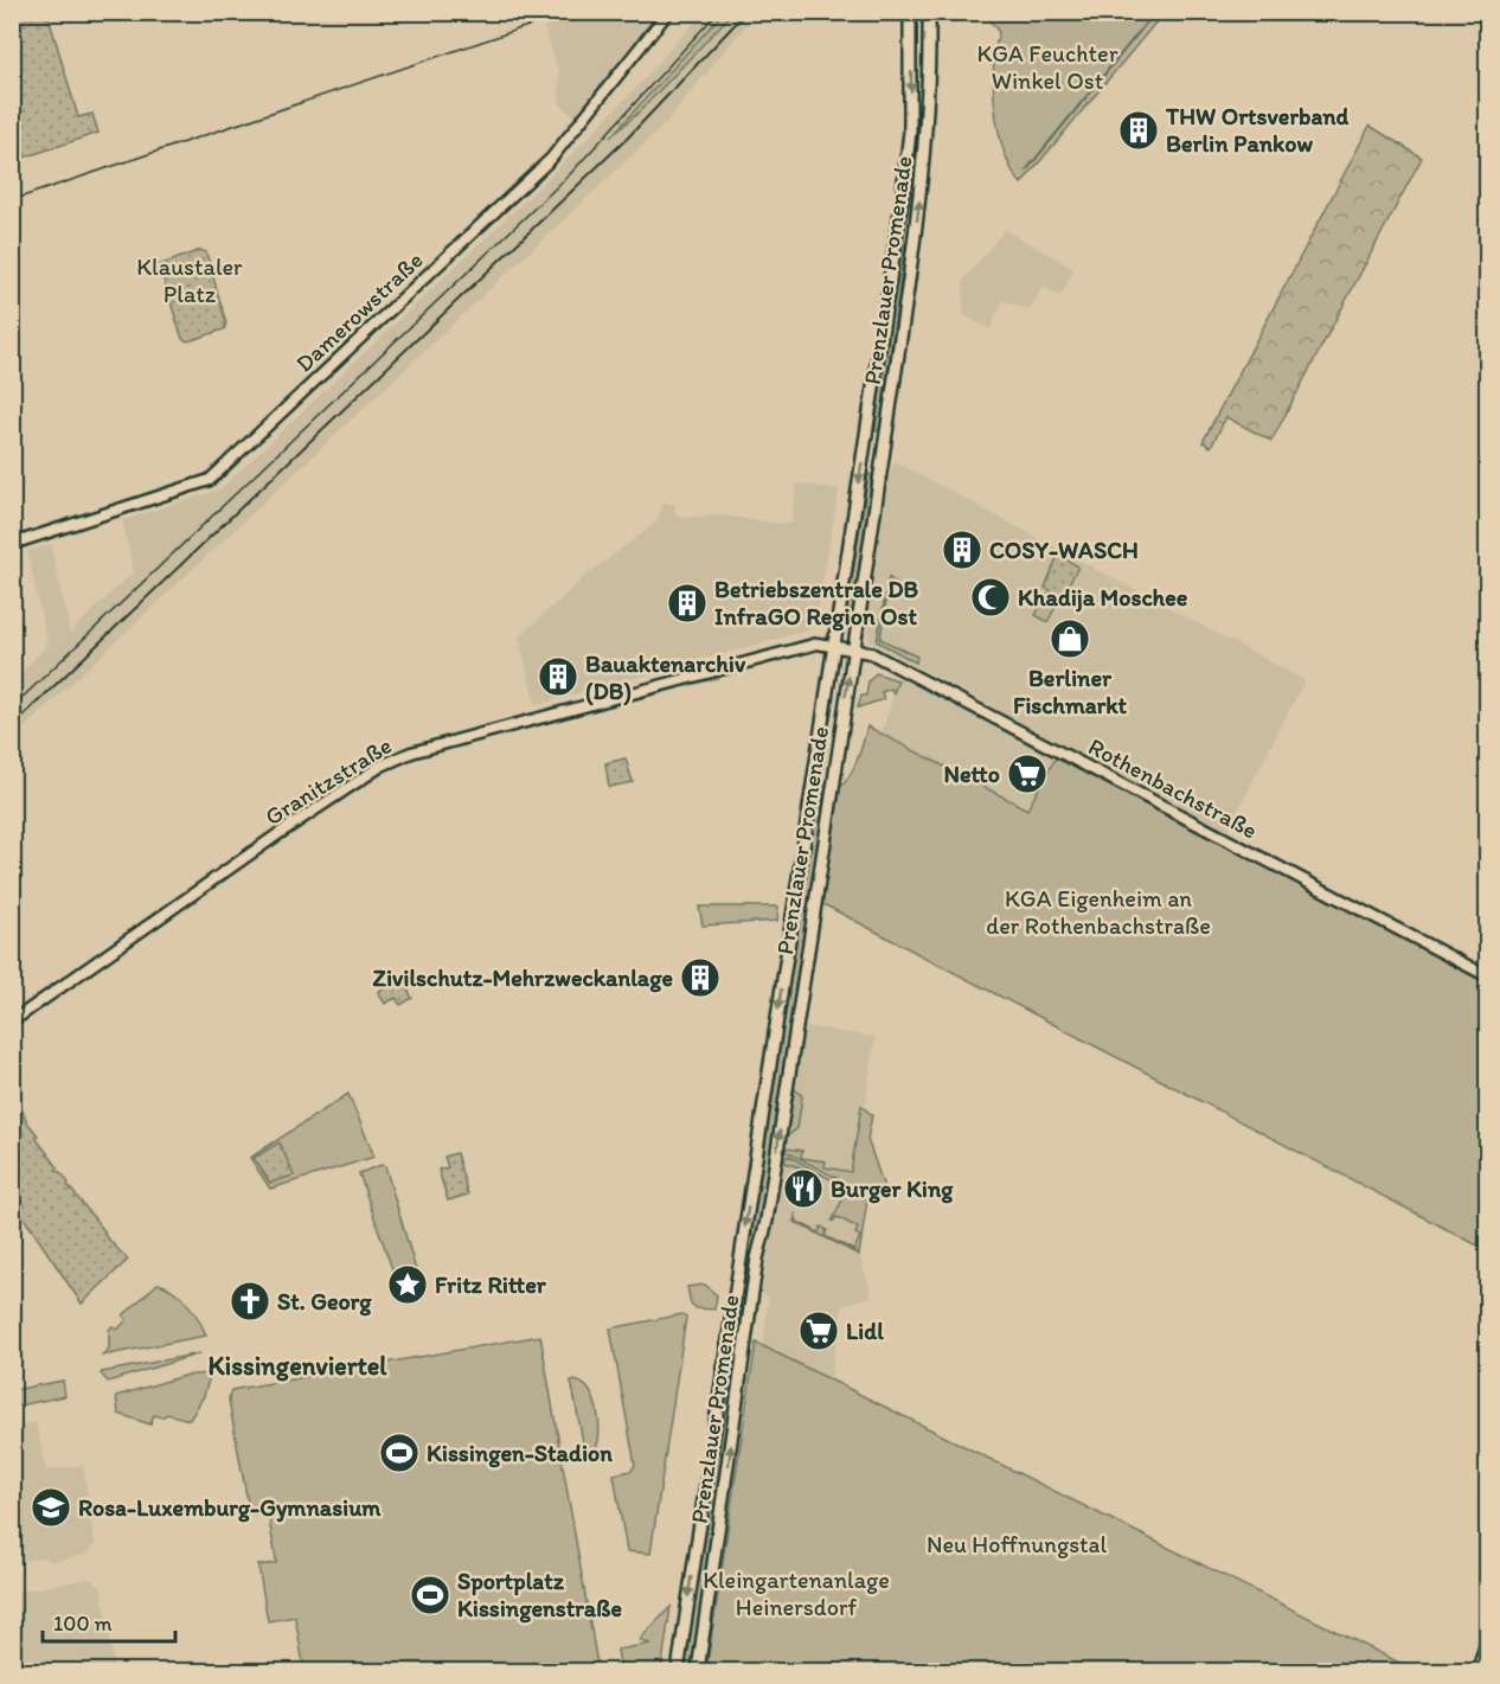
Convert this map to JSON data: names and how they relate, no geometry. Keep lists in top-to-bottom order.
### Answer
{
  "streets": {
    "main road": [
      "Prenzlauer Promenade",
      "Damerowstraße",
      "Granitzstraße",
      "Rothenbachstraße"
    ]
  },
  "crossings": [
    ["Prenzlauer Promenade", "Granitzstraße"],
    ["Prenzlauer Promenade", "Rothenbachstraße"],
    ["Granitzstraße", "Rothenbachstraße"]
  ],
  "districts": ["Kissingenviertel"],
  "parks": [
    "KGA Feuchter Winkel Ost",
    "Klaustaler Platz",
    "KGA Eigenheim an der Rothenbachstraße",
    "Neu Hoffnungstal",
    "Kleingartenanlage Heinersdorf"
  ],
  "places": {
    "building": [
      "THW Ortsverband Berlin Pankow",
      "COSY-WASCH",
      "Betriebszentrale DB InfraGO Region Ost",
      "Bauaktenarchiv (DB)",
      "Zivilschutz-Mehrzweckanlage"
    ],
    "mosque": ["Khadija Moschee"],
    "shop": ["Berliner Fischmarkt"],
    "supermarket": ["Netto", "Lidl"],
    "restaurant": ["Burger King"],
    "place": ["Fritz Ritter"],
    "church": ["St. Georg"],
    "sports": ["Kissingen-Stadion", "Sportplatz Kissingenstraße"],
    "school or university": ["Rosa-Luxemburg-Gymnasium"]
  },
  "scale_bar": "100 m"
}
